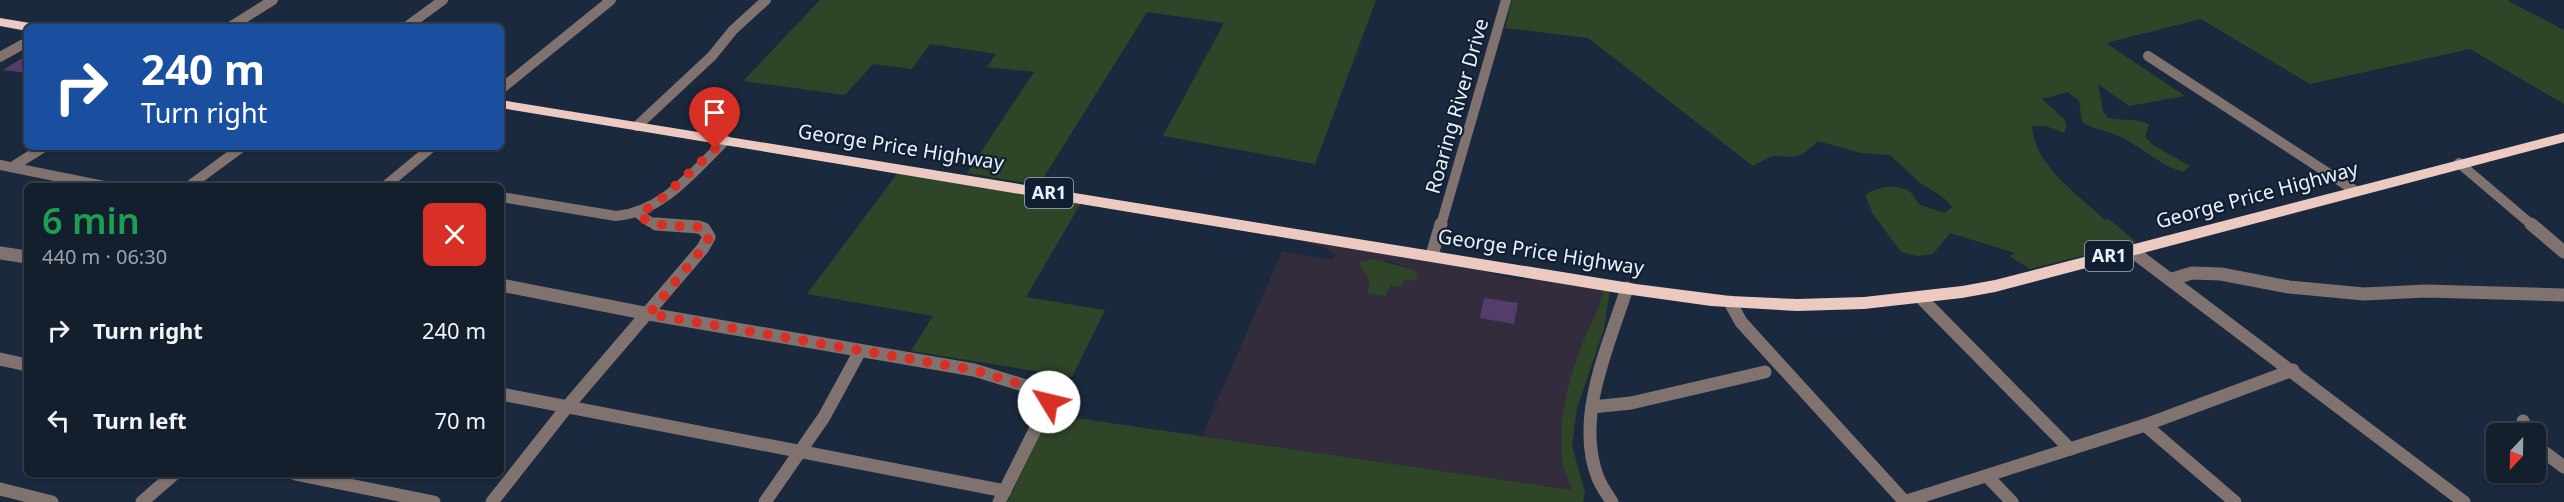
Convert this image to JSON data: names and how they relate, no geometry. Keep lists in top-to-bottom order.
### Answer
{
  "streets": {
    "highway": ["George Price Highway", "AR1"],
    "street": ["Roaring River Drive"]
  },
  "crossings": [
    ["Roaring River Drive", "George Price Highway"]
  ],
  "north": "bottom",
  "page": {
    "turn": ["240 m", "Turn right"],
    "heading": ["6 min", "440 m · 06:30"],
    "list": [
      {
        "name": "Turn right",
        "value": "240 m"
      },
      {
        "name": "Turn left",
        "value": "70 m"
      }
    ]
  }
}
